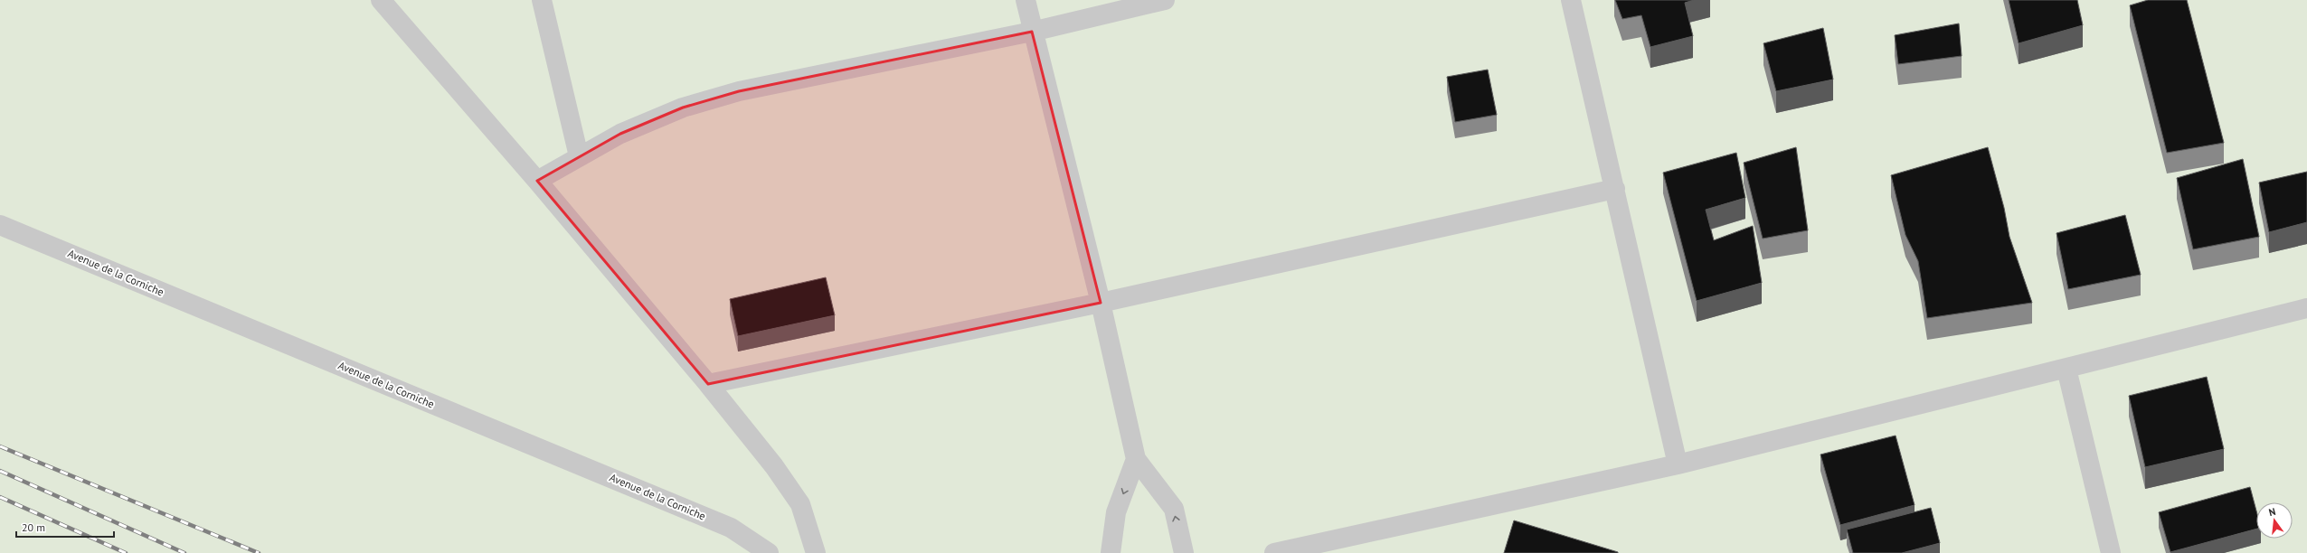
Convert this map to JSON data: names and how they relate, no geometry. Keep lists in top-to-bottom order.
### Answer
{
  "streets": {
    "street": ["Avenue de la Corniche"]
  },
  "scale_bar": "20 m",
  "north": "top"
}
